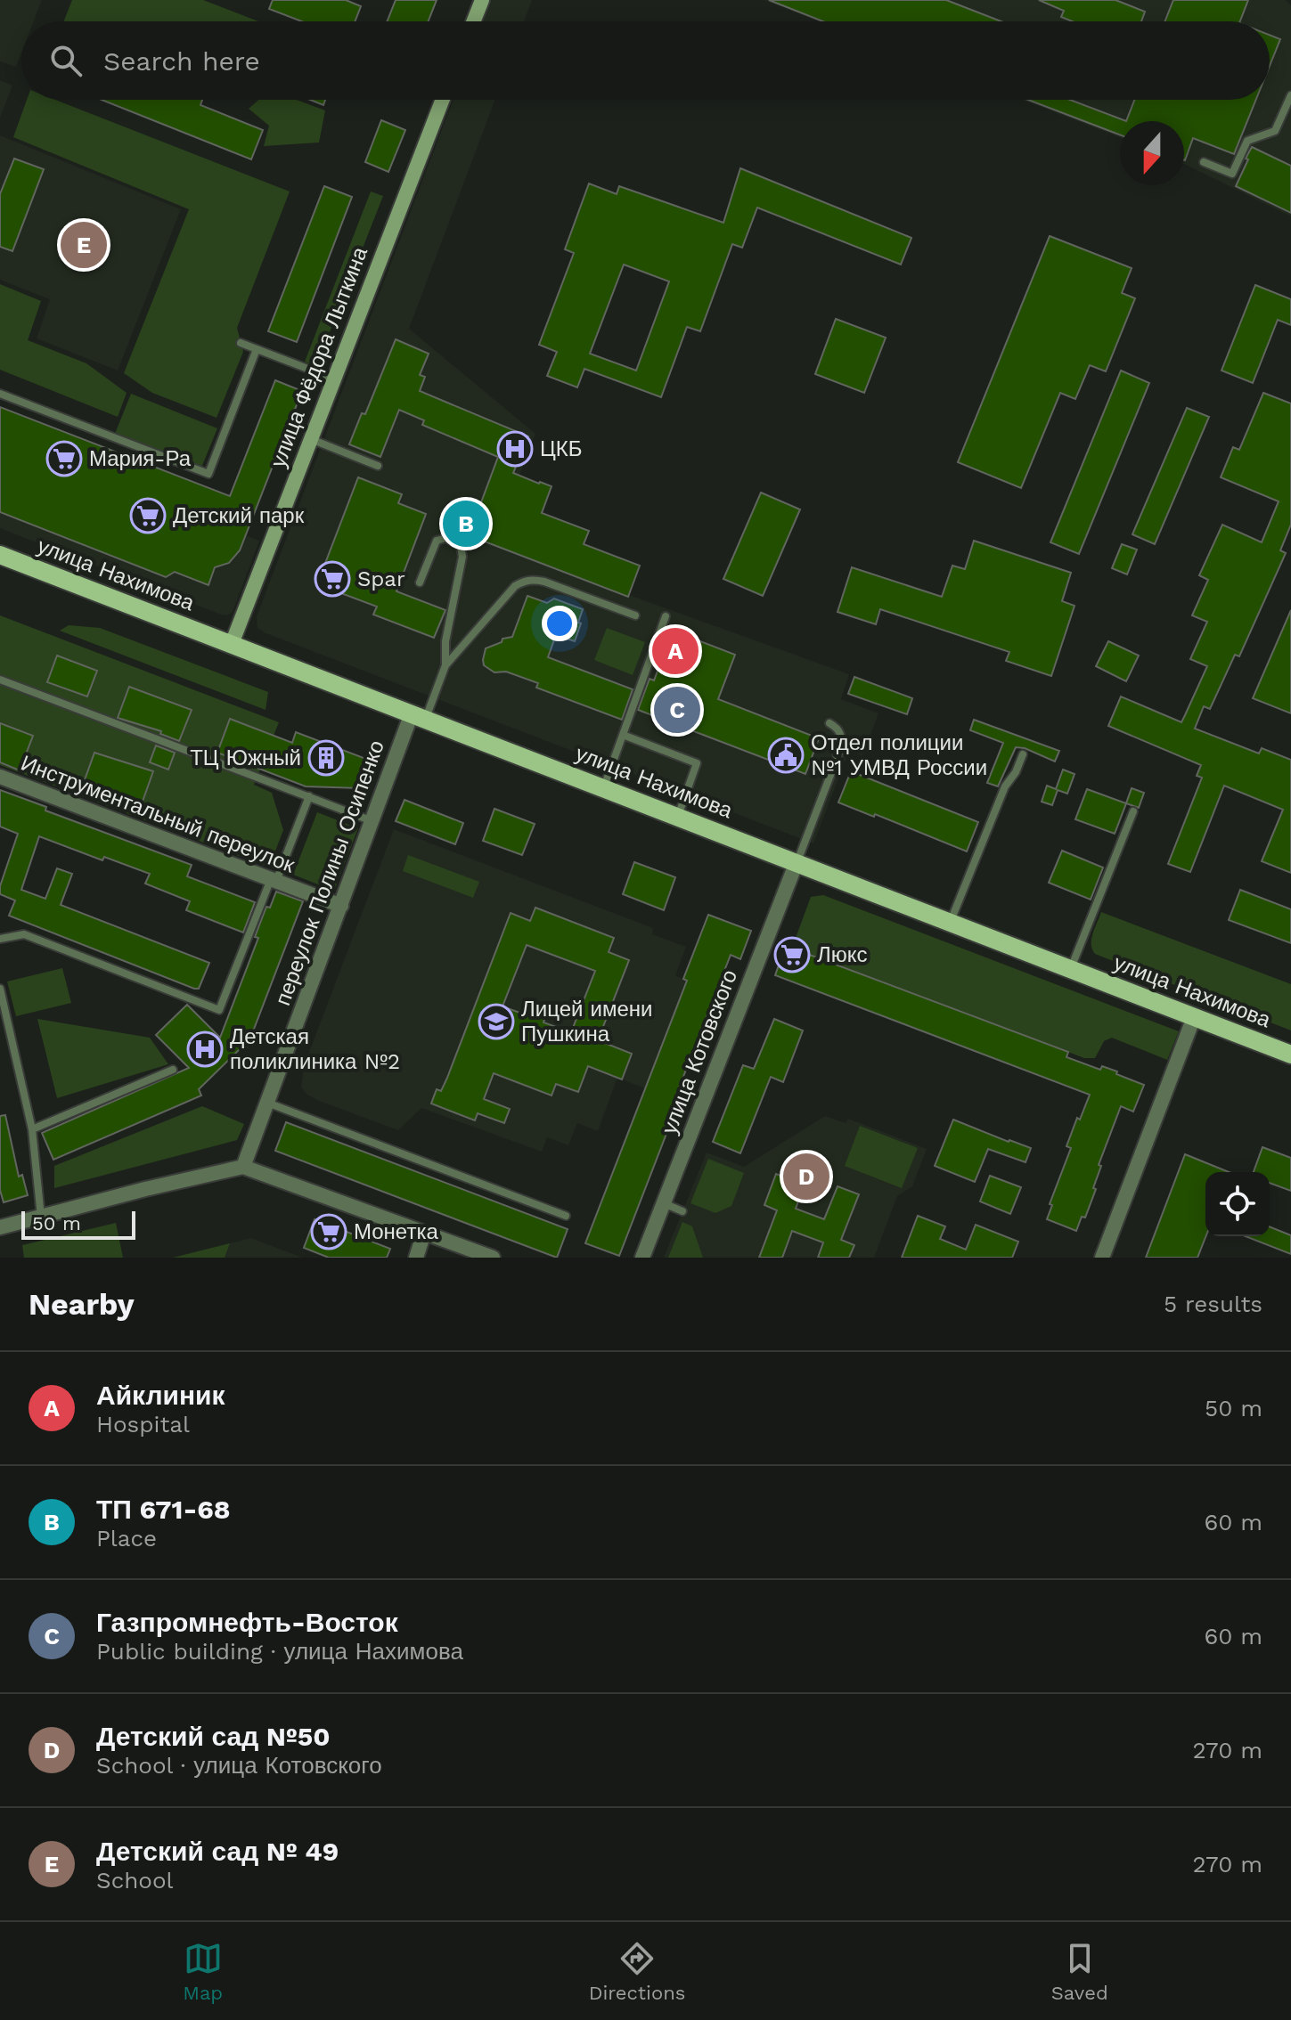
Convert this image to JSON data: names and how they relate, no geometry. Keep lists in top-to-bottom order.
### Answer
{
  "streets": {
    "main road": ["улица Нахимова"],
    "street": [
      "улица Фёдора Лыткина",
      "Инструментальный переулок",
      "переулок Полины Осипенко",
      "улица Котовского"
    ]
  },
  "crossings": [
    ["улица Фёдора Лыткина", "улица Нахимова"],
    ["улица Нахимова", "переулок Полины Осипенко"],
    ["улица Нахимова", "улица Котовского"],
    ["Инструментальный переулок", "переулок Полины Осипенко"]
  ],
  "places": {
    "hospital": ["ЦКБ", "Детская поликлиника №2"],
    "supermarket": [
      "Мария-Ра",
      "Детский парк",
      "Spar",
      "Люкс",
      "Монетка"
    ],
    "public building": ["Отдел полиции №1 УМВД России"],
    "building": ["ТЦ Южный"],
    "school or university": ["Лицей имени Пушкина"]
  },
  "scale_bar": "50 m",
  "north": "bottom",
  "page": {
    "search": "Search here",
    "pins": [
      "E",
      "B",
      "A",
      "C",
      "D"
    ],
    "scale": "50 m",
    "heading": ["Nearby", "5 results"],
    "list": [
      {
        "mark": "A",
        "name": "Айклиник",
        "note": "Hospital",
        "value": "50 m"
      },
      {
        "mark": "B",
        "name": "ТП 671-68",
        "note": "Place",
        "value": "60 m"
      },
      {
        "mark": "C",
        "name": "Газпромнефть-Восток",
        "note": "Public building · улица Нахимова",
        "value": "60 m"
      },
      {
        "mark": "D",
        "name": "Детский сад №50",
        "note": "School · улица Котовского",
        "value": "270 m"
      },
      {
        "mark": "E",
        "name": "Детский сад № 49",
        "note": "School",
        "value": "270 m"
      }
    ],
    "nav": ["Map", "Directions", "Saved"]
  }
}
